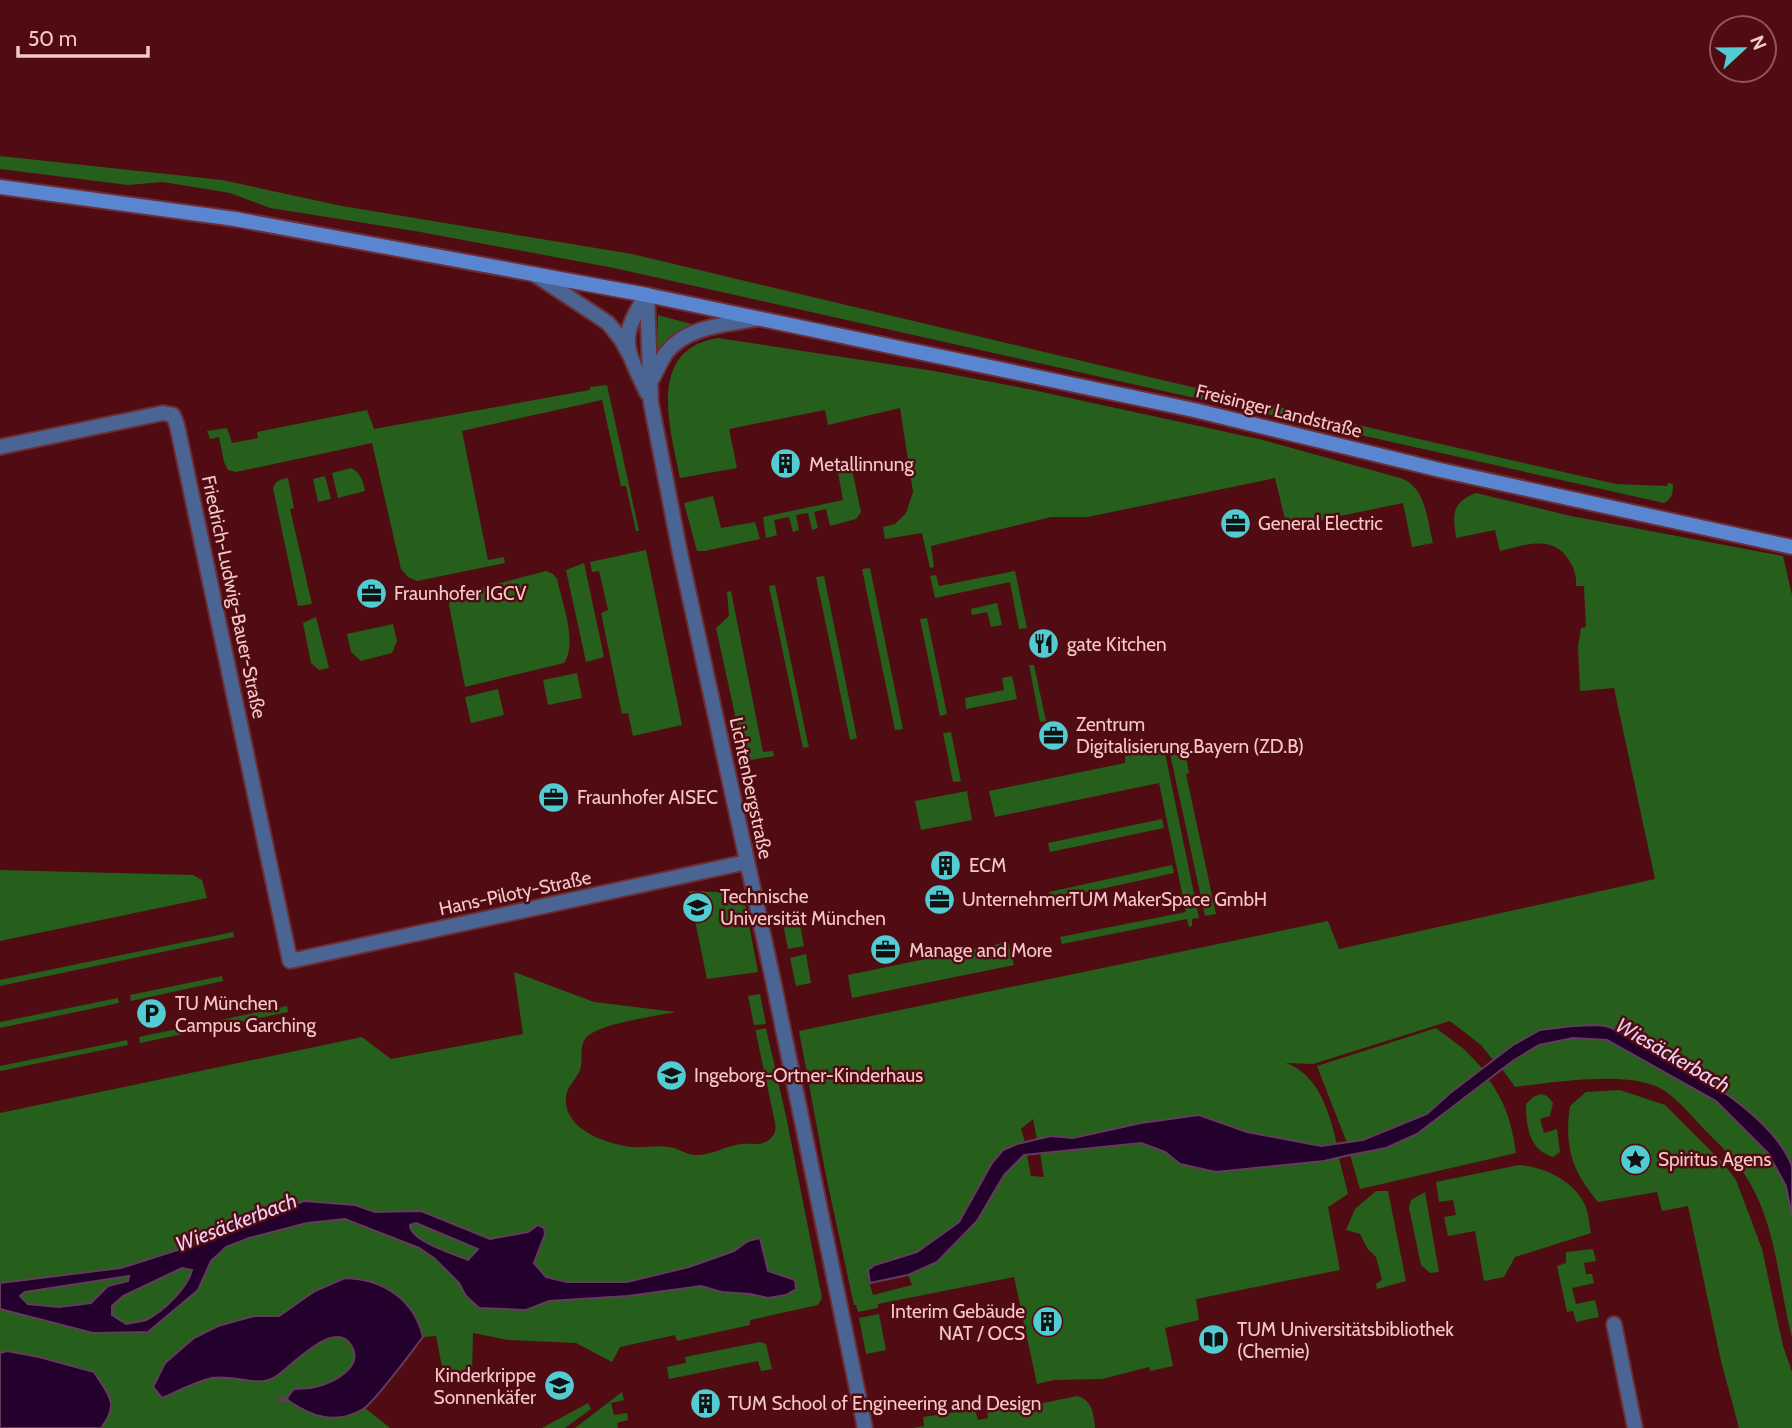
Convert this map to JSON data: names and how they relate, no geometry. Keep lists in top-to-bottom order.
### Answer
{
  "streets": {
    "main road": ["Freisinger Landstraße"],
    "street": ["Friedrich-Ludwig-Bauer-Straße", "Lichtenbergstraße", "Hans-Piloty-Straße"]
  },
  "crossings": [
    ["Freisinger Landstraße", "Lichtenbergstraße"],
    ["Friedrich-Ludwig-Bauer-Straße", "Hans-Piloty-Straße"],
    ["Lichtenbergstraße", "Hans-Piloty-Straße"]
  ],
  "water": ["Wiesäckerbach"],
  "places": {
    "building": [
      "Metallinnung",
      "ECM",
      "Interim Gebäude NAT / OCS",
      "TUM School of Engineering and Design"
    ],
    "office": [
      "General Electric",
      "Fraunhofer IGCV",
      "Zentrum Digitalisierung.Bayern (ZD.B)",
      "Fraunhofer AISEC",
      "UnternehmerTUM MakerSpace GmbH",
      "Manage and More"
    ],
    "restaurant": ["gate Kitchen"],
    "school or university": ["Technische Universität München", "Ingeborg-Ortner-Kinderhaus", "Kinderkrippe Sonnenkäfer"],
    "parking": ["TU München Campus Garching"],
    "place": ["Spiritus Agens"],
    "library": ["TUM Universitätsbibliothek (Chemie)"]
  },
  "scale_bar": "50 m",
  "north": "right"
}
